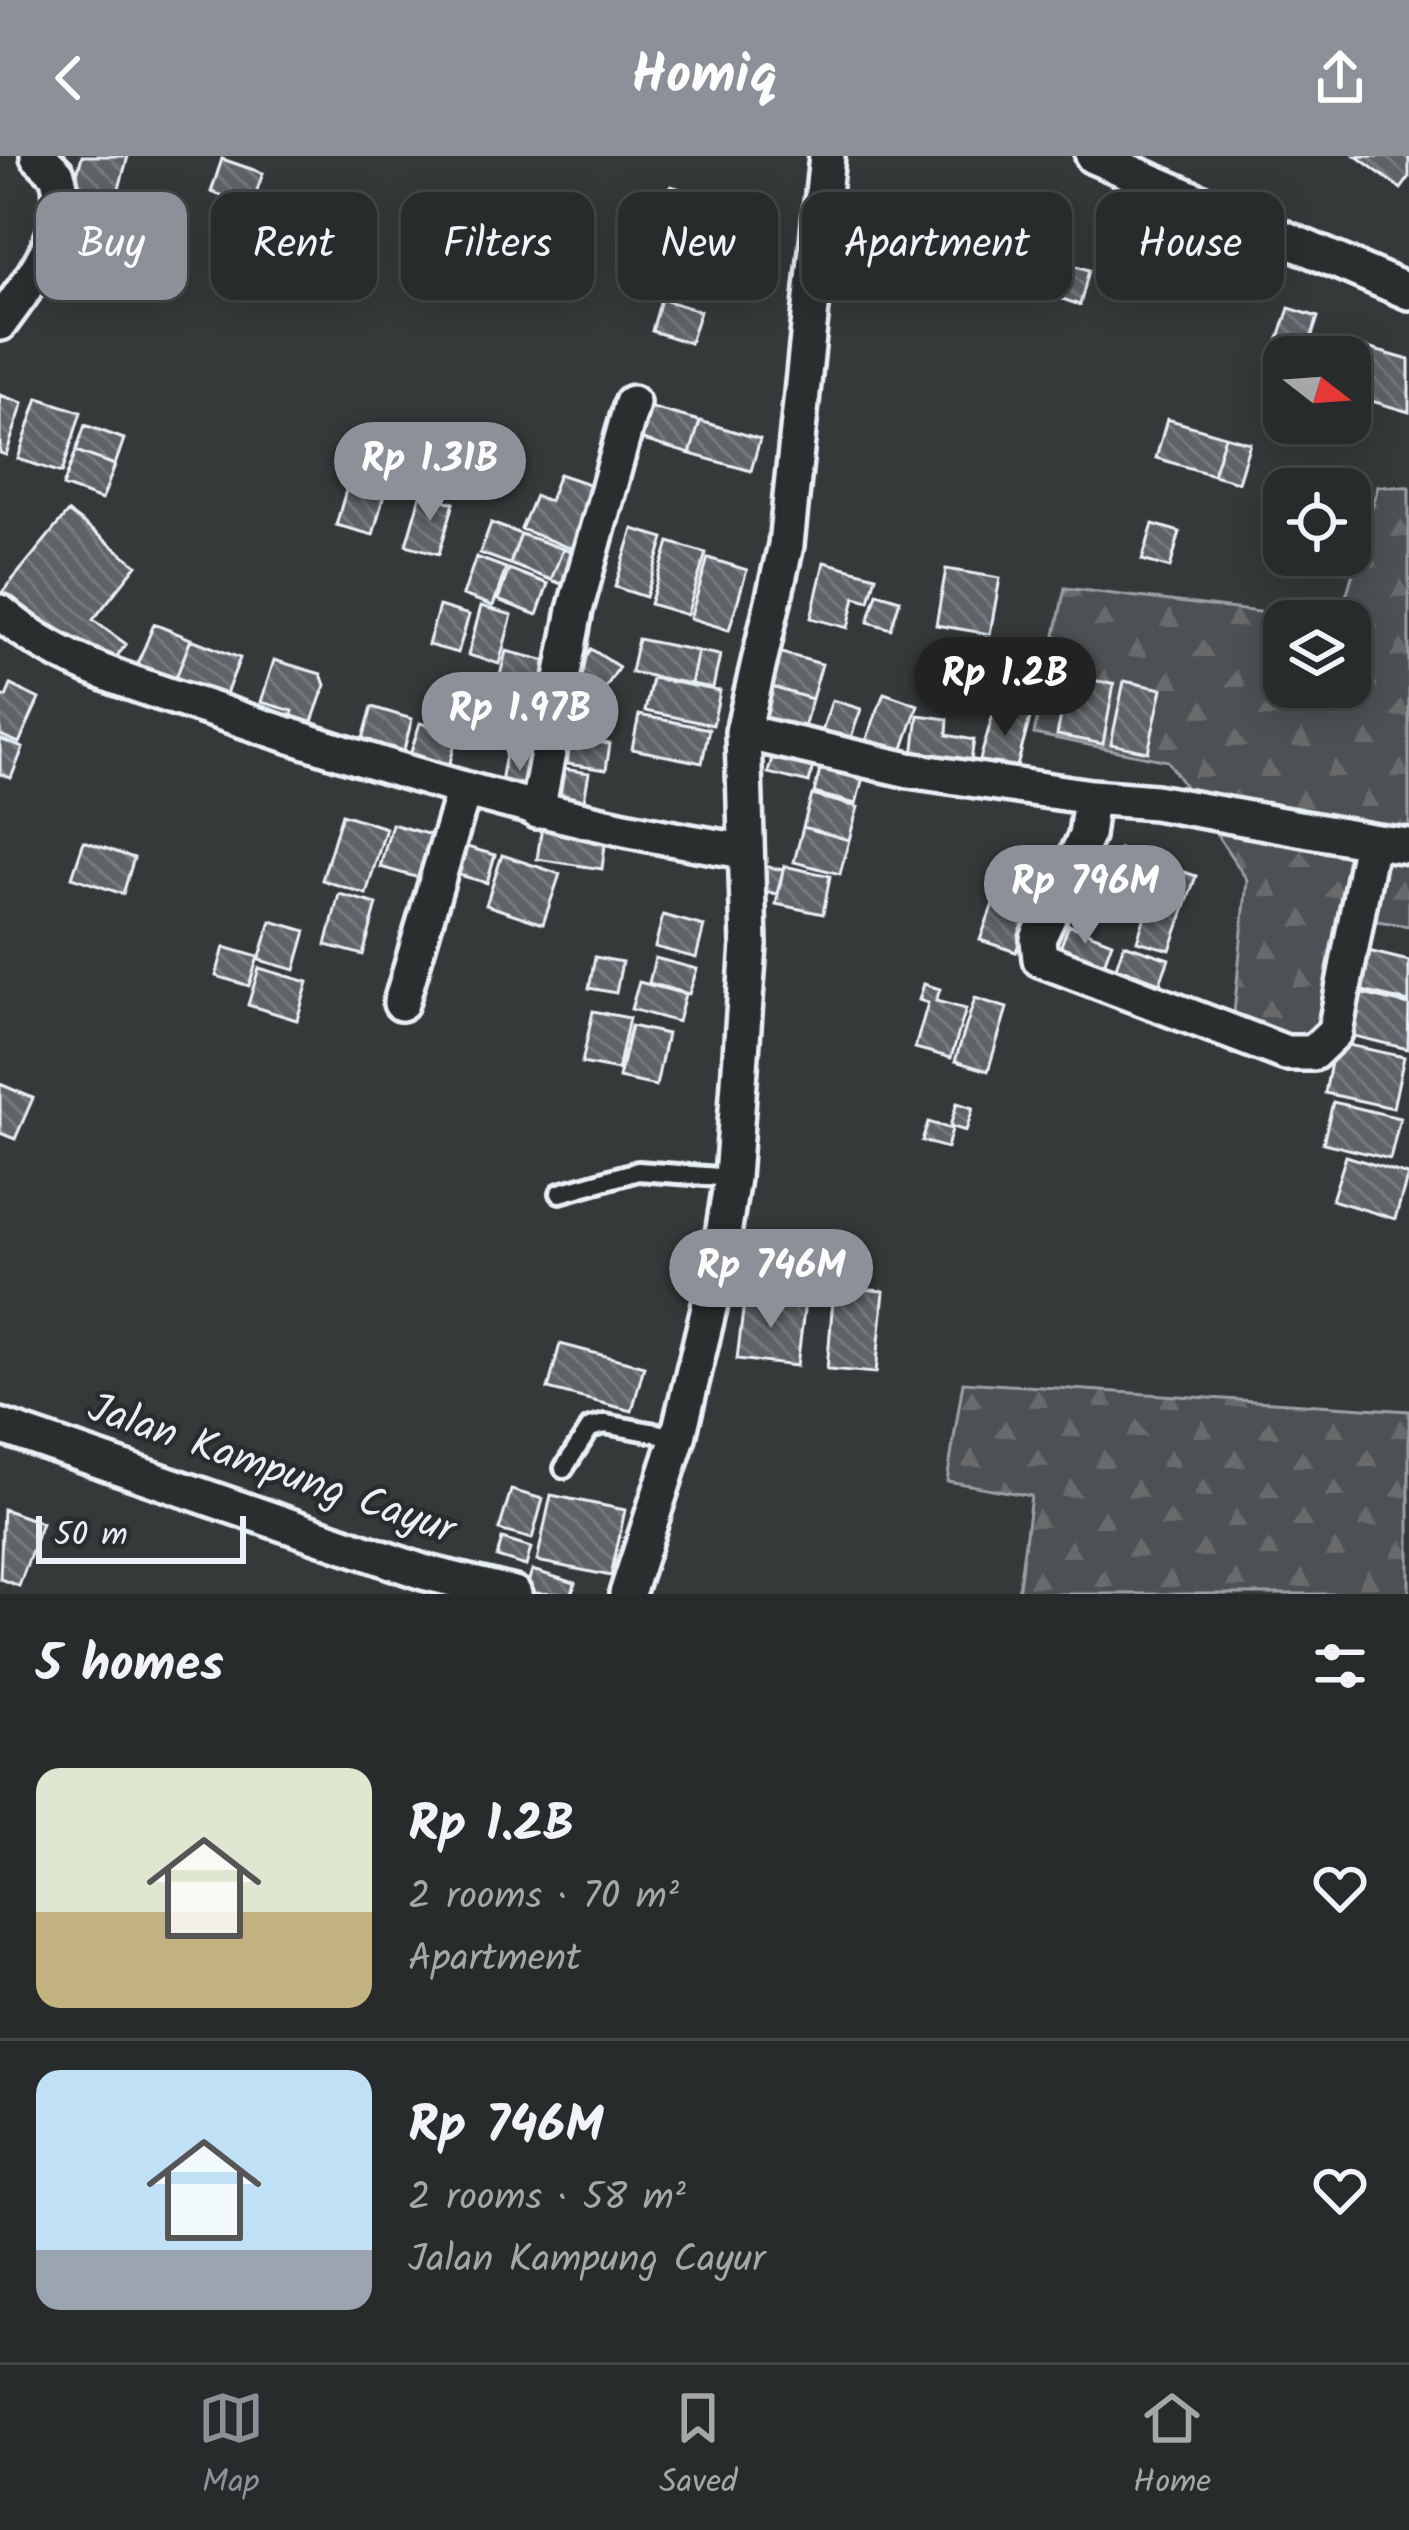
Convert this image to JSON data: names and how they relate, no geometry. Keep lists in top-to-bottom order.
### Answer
{
  "streets": {
    "street": ["Jalan Kampung Cayur"]
  },
  "scale_bar": "50 m",
  "north": "right",
  "page": {
    "header": "Homiq",
    "chip": [
      "Buy",
      "Rent",
      "Filters",
      "New",
      "Apartment",
      "House"
    ],
    "price": [
      "Rp 1.31B",
      "Rp 1.2B",
      "Rp 1.97B",
      "Rp 796M",
      "Rp 746M"
    ],
    "scale": "50 m",
    "heading": "5 homes",
    "list": [
      {
        "name": "Rp 1.2B",
        "note": "2 rooms · 70 m² · Apartment"
      },
      {
        "name": "Rp 746M",
        "note": "2 rooms · 58 m² · Jalan Kampung Cayur"
      }
    ],
    "tabs": ["Map", "Saved", "Home"]
  }
}
